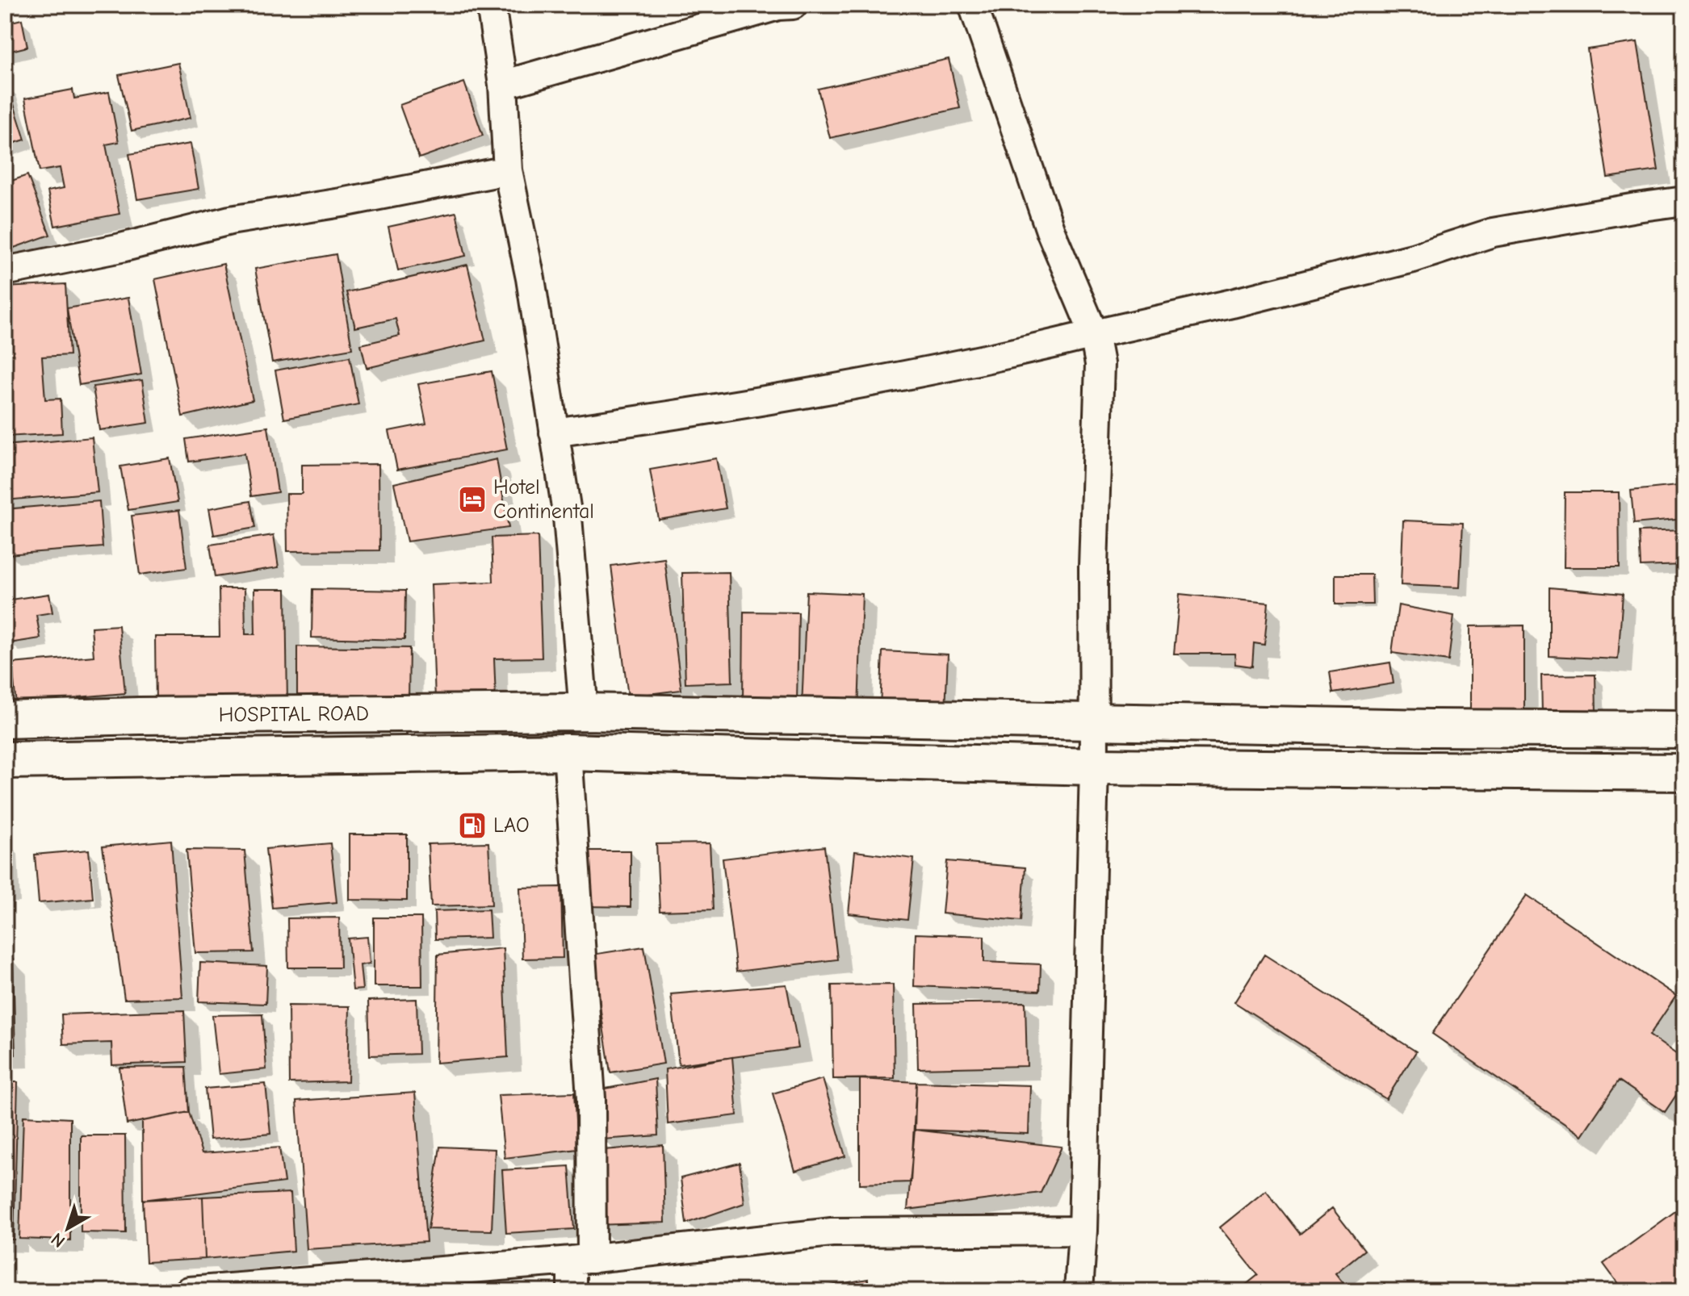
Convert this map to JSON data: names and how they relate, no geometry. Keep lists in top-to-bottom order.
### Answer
{
  "streets": {
    "street": ["HOSPITAL ROAD"]
  },
  "places": {
    "hotel": ["Hotel Continental"],
    "fuel station": ["LAO"]
  },
  "north": "bottom left"
}
